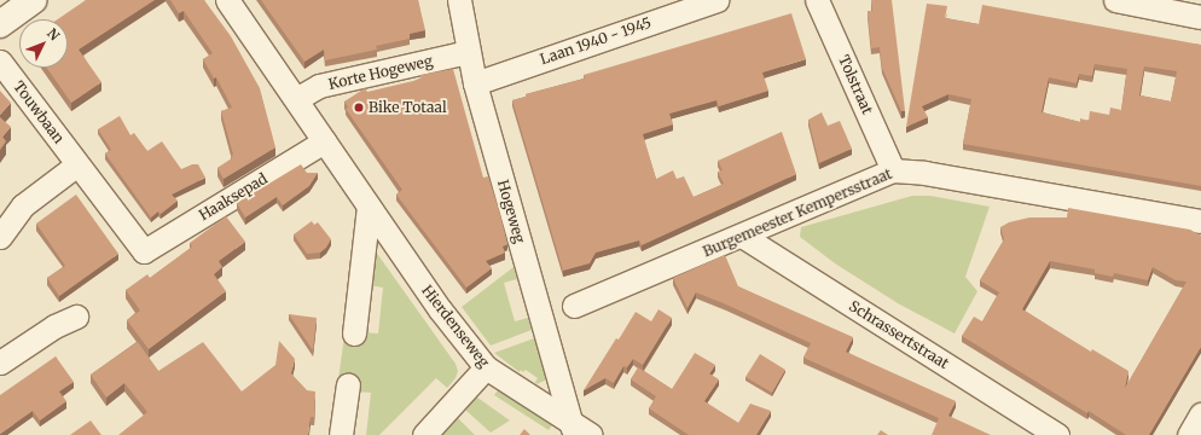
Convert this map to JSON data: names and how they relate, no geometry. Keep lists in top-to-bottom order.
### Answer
{
  "streets": {
    "street": [
      "Laan 1940 - 1945",
      "Korte Hogeweg",
      "Tolstraat",
      "Touwbaan",
      "Haaksepad",
      "Hogeweg",
      "Burgemeester Kempersstraat",
      "Hierdenseweg",
      "Schrassertstraat"
    ]
  },
  "crossings": [
    ["Laan 1940 - 1945", "Hogeweg"],
    ["Korte Hogeweg", "Hogeweg"],
    ["Korte Hogeweg", "Hierdenseweg"],
    ["Tolstraat", "Burgemeester Kempersstraat"],
    ["Touwbaan", "Haaksepad"],
    ["Haaksepad", "Hierdenseweg"],
    ["Hogeweg", "Hierdenseweg"],
    ["Burgemeester Kempersstraat", "Schrassertstraat"]
  ],
  "places": ["Bike Totaal"],
  "north": "top right"
}
